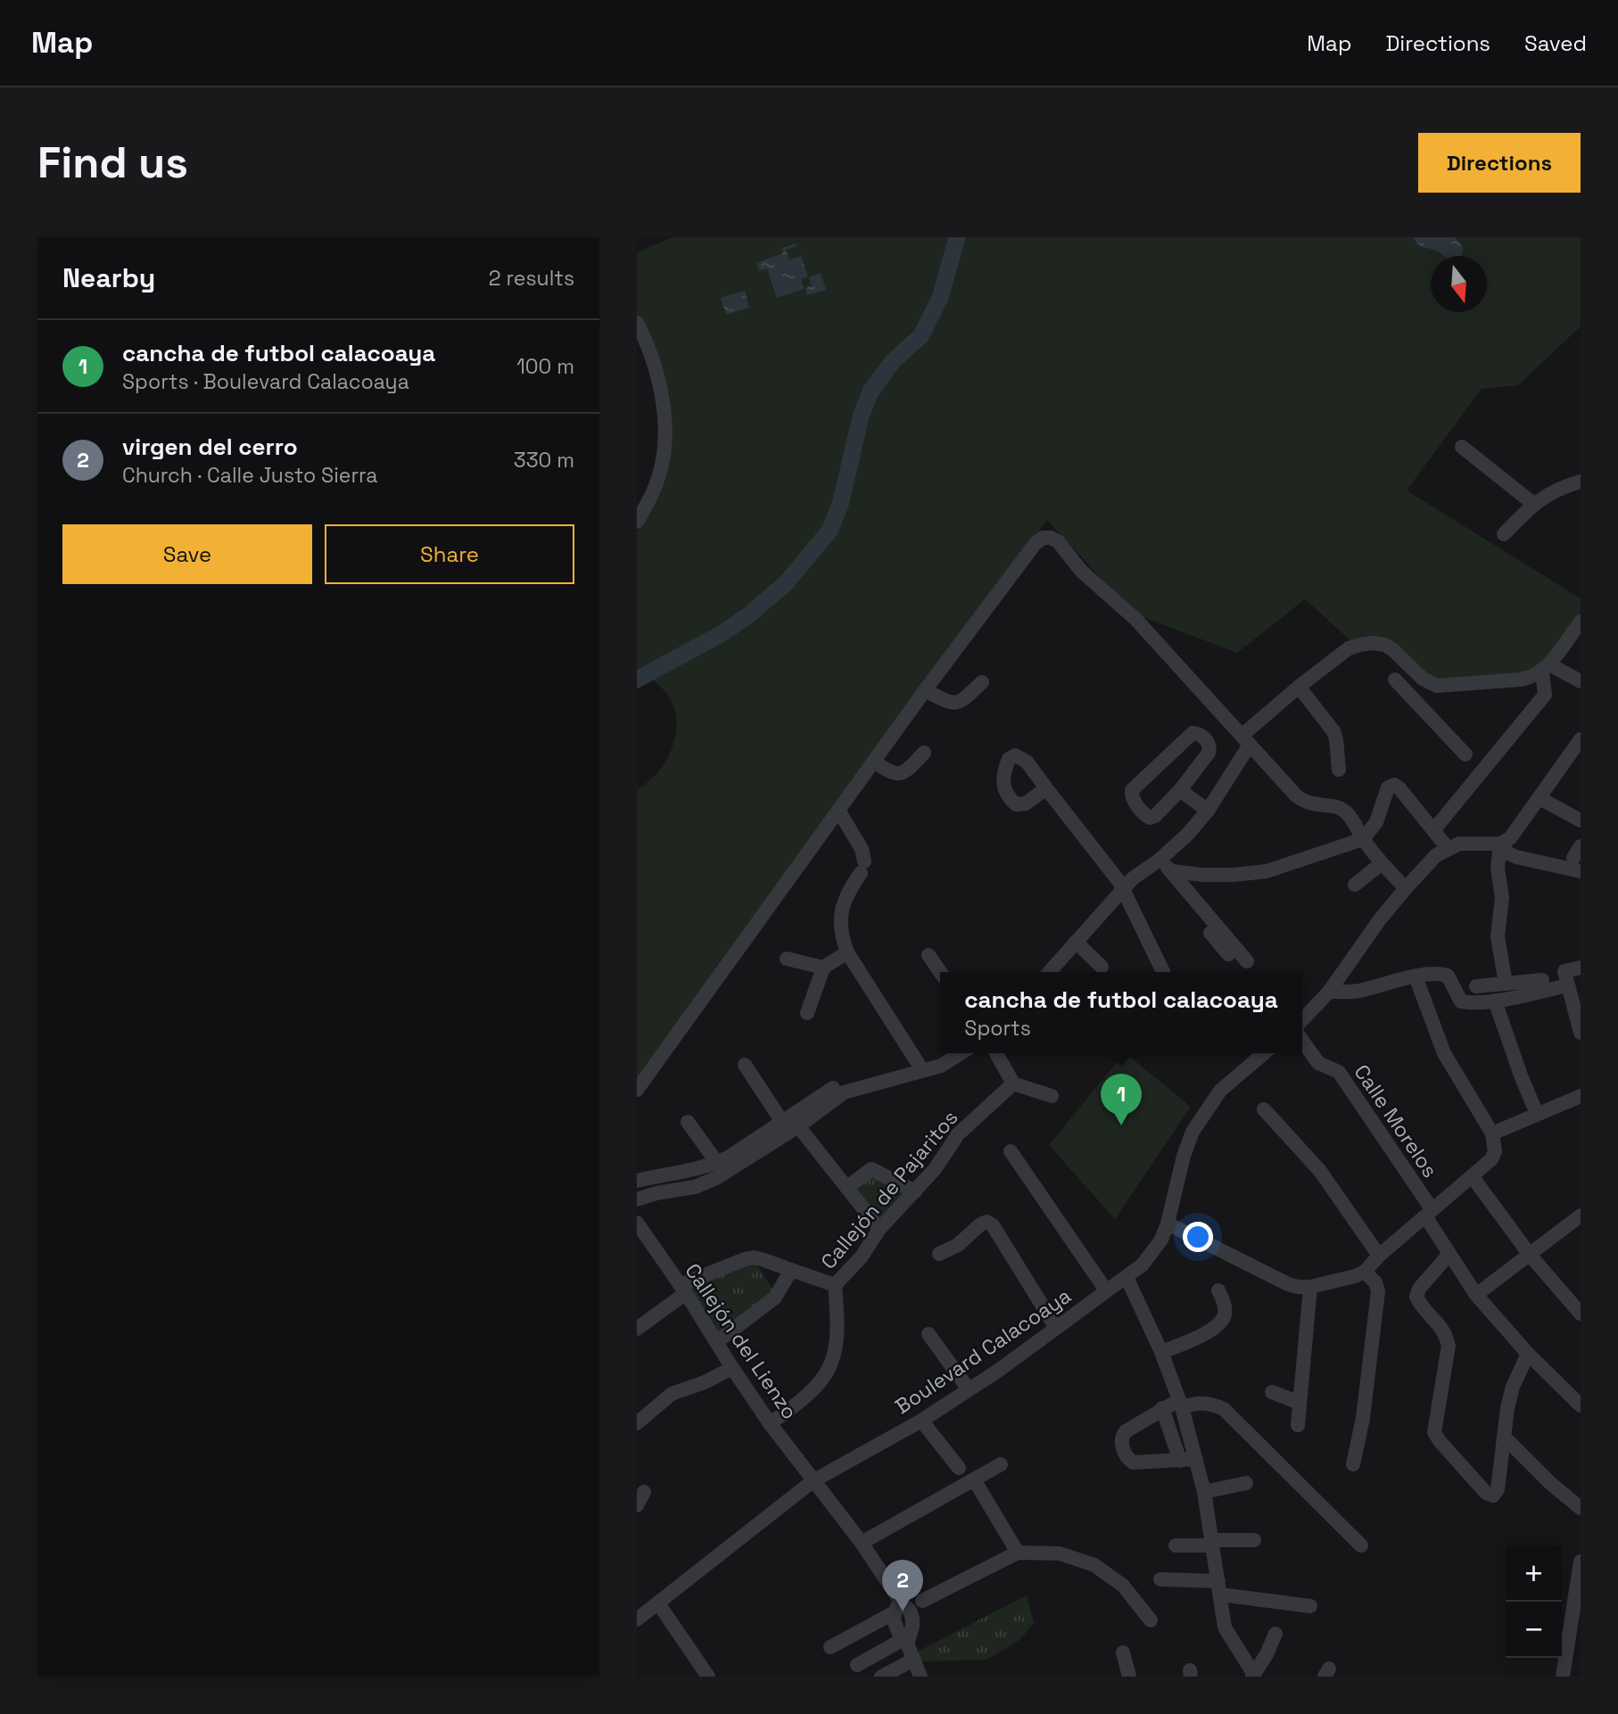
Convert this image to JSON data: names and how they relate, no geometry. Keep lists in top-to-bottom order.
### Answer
{
  "streets": {
    "street": [
      "Calle Morelos",
      "Callejón de Pajaritos",
      "Callejón del Lienzo",
      "Boulevard Calacoaya"
    ]
  },
  "crossings": [
    ["Callejón de Pajaritos", "Callejón del Lienzo"],
    ["Callejón del Lienzo", "Boulevard Calacoaya"]
  ],
  "north": "bottom",
  "page": {
    "header": "Map",
    "nav": ["Map", "Directions", "Saved"],
    "buttons": [
      "Directions",
      ["Save", "Share"]
    ],
    "title": "Find us",
    "heading": ["Nearby", "2 results"],
    "list": [
      {
        "mark": "1",
        "name": "cancha de futbol calacoaya",
        "note": "Sports · Boulevard Calacoaya",
        "value": "100 m"
      },
      {
        "mark": "2",
        "name": "virgen del cerro",
        "note": "Church · Calle Justo Sierra",
        "value": "330 m"
      }
    ],
    "popup": ["cancha de futbol calacoaya", "Sports"],
    "pins": ["1", "2"],
    "map_buttons": ["+", "−"]
  }
}
